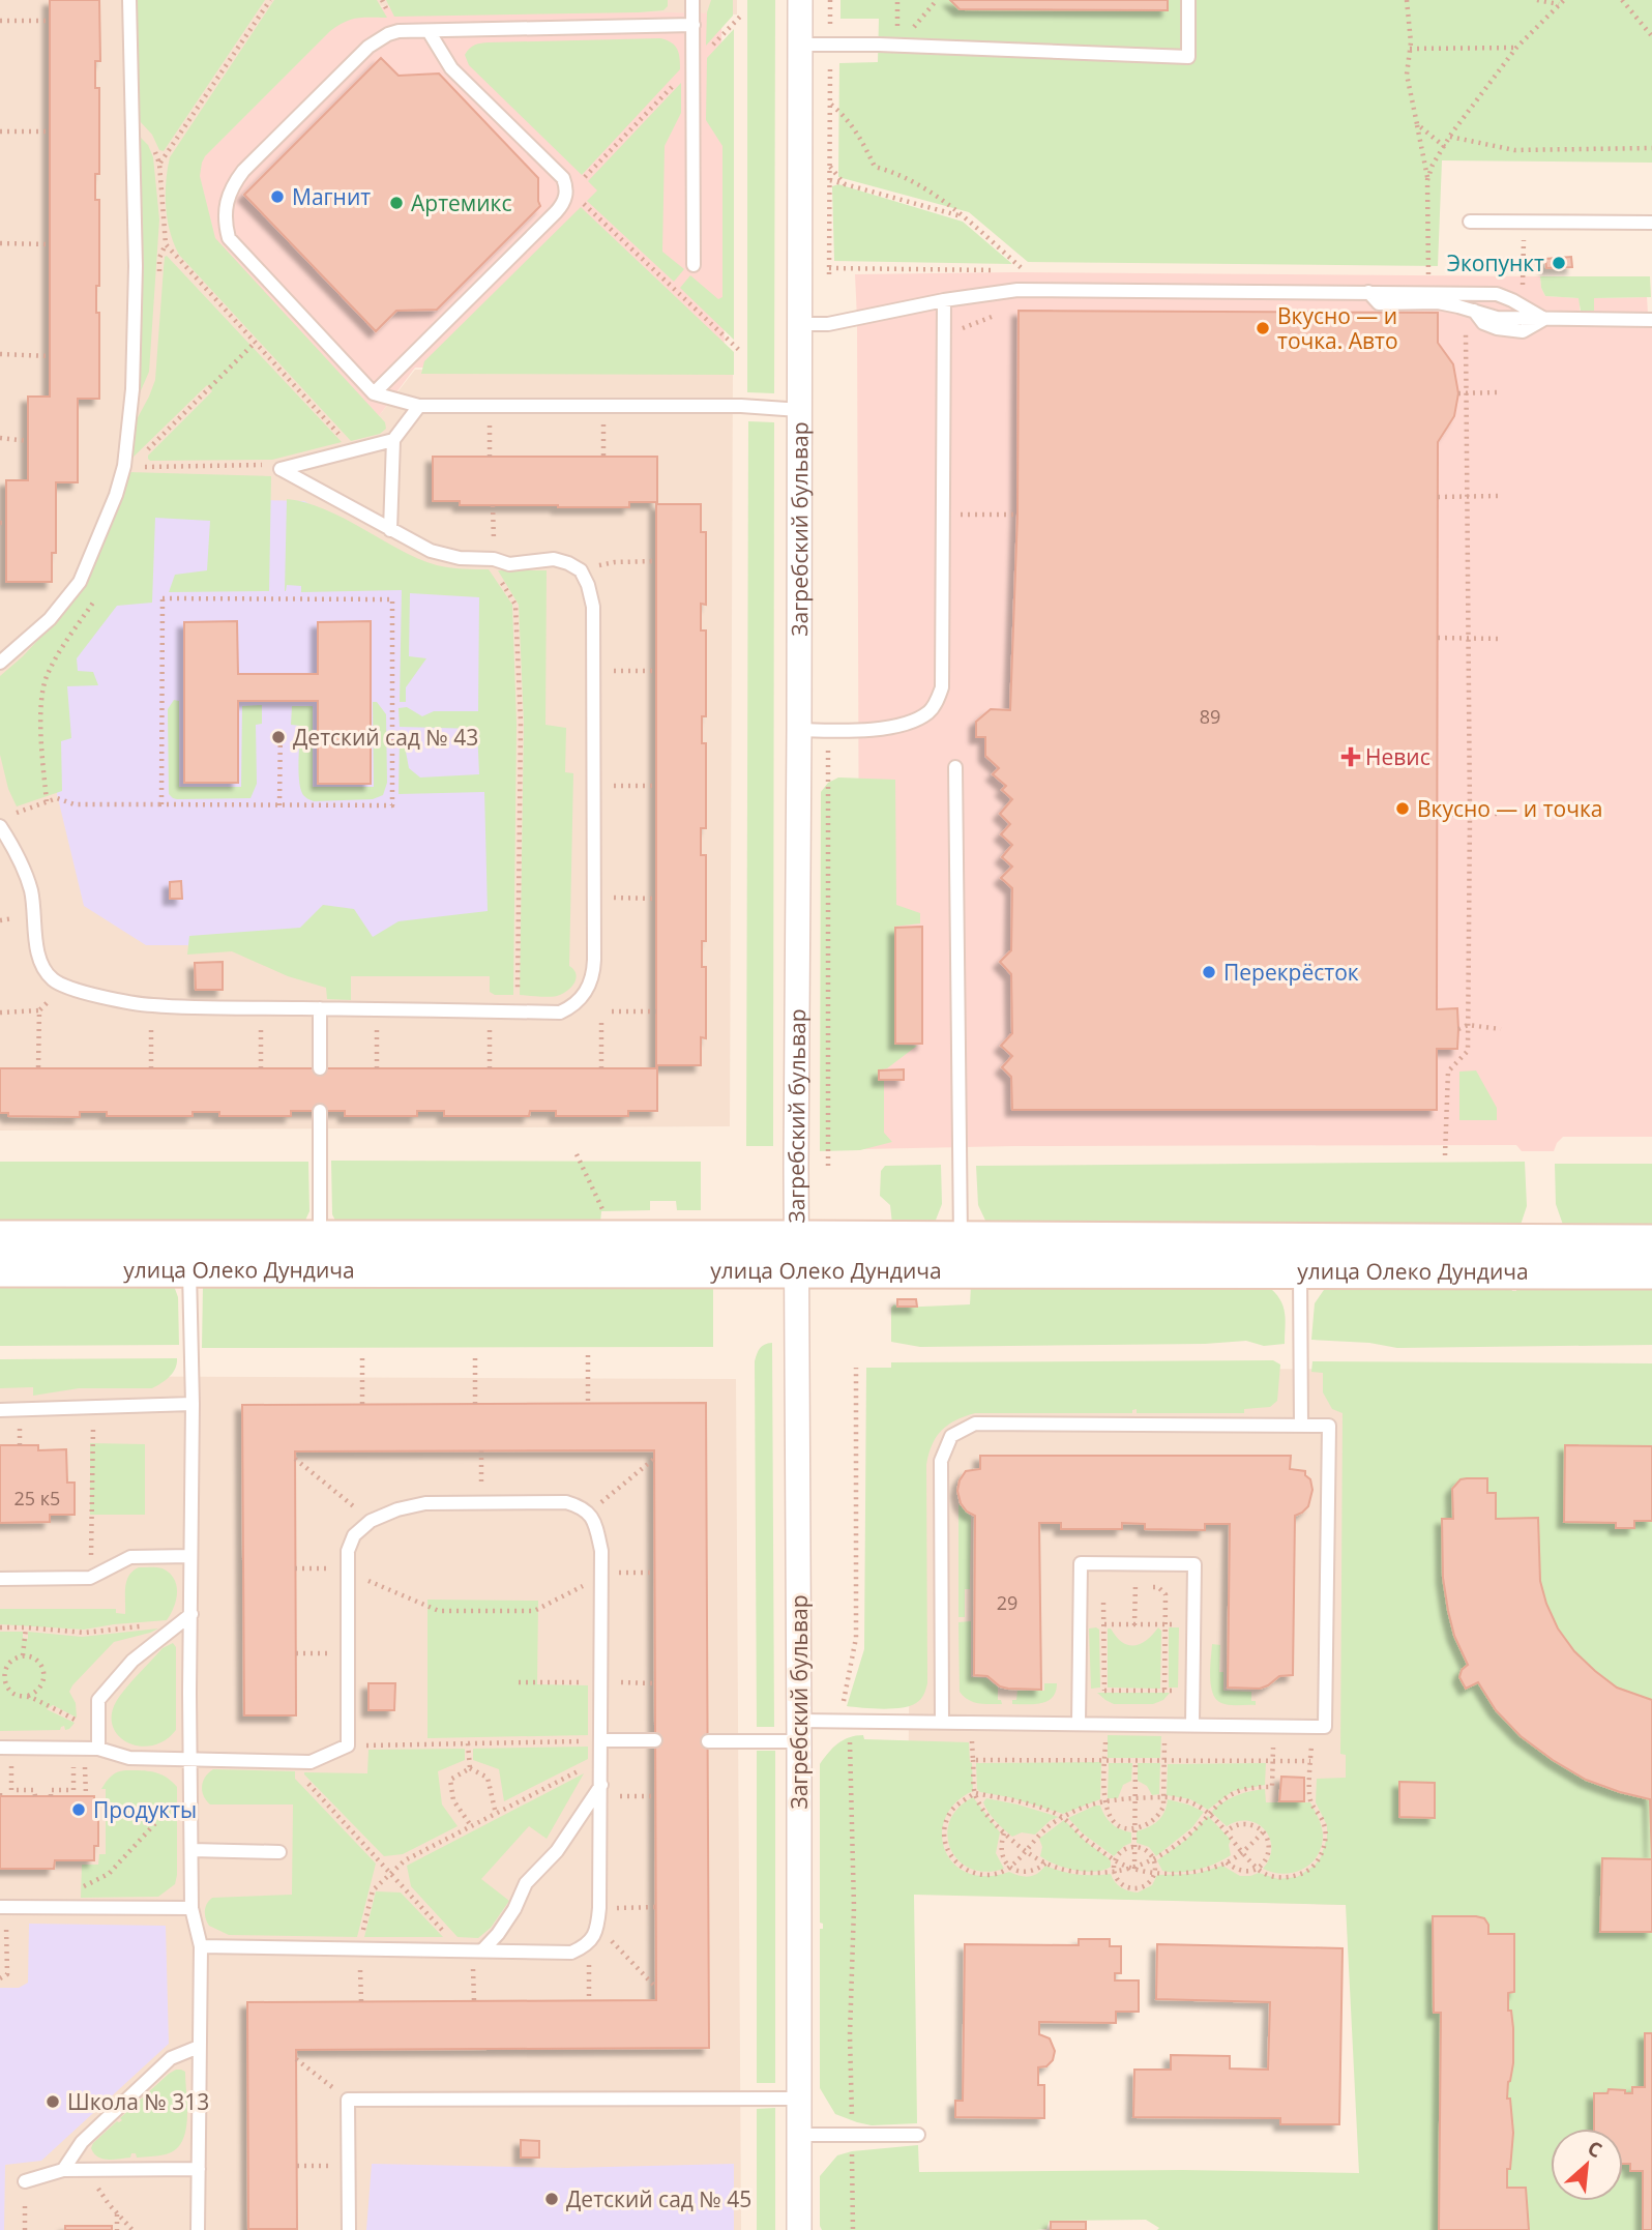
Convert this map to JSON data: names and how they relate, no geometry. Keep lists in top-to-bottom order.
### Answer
{
  "streets": {
    "street": ["Загребский бульвар", "улица Олеко Дундича"]
  },
  "crossings": [
    ["Загребский бульвар", "улица Олеко Дундича"]
  ],
  "places": {
    "other": [
      "Магнит",
      "Артемикс",
      "Экопункт",
      "Вкусно — и точка. Авто",
      "Детский сад № 43",
      "Вкусно — и точка",
      "Перекрёсток",
      "Продукты",
      "Школа № 313",
      "Детский сад № 45"
    ],
    "health": ["Невис"]
  },
  "house_numbers": ["89", "25 к5", "29"],
  "north": "top right"
}
